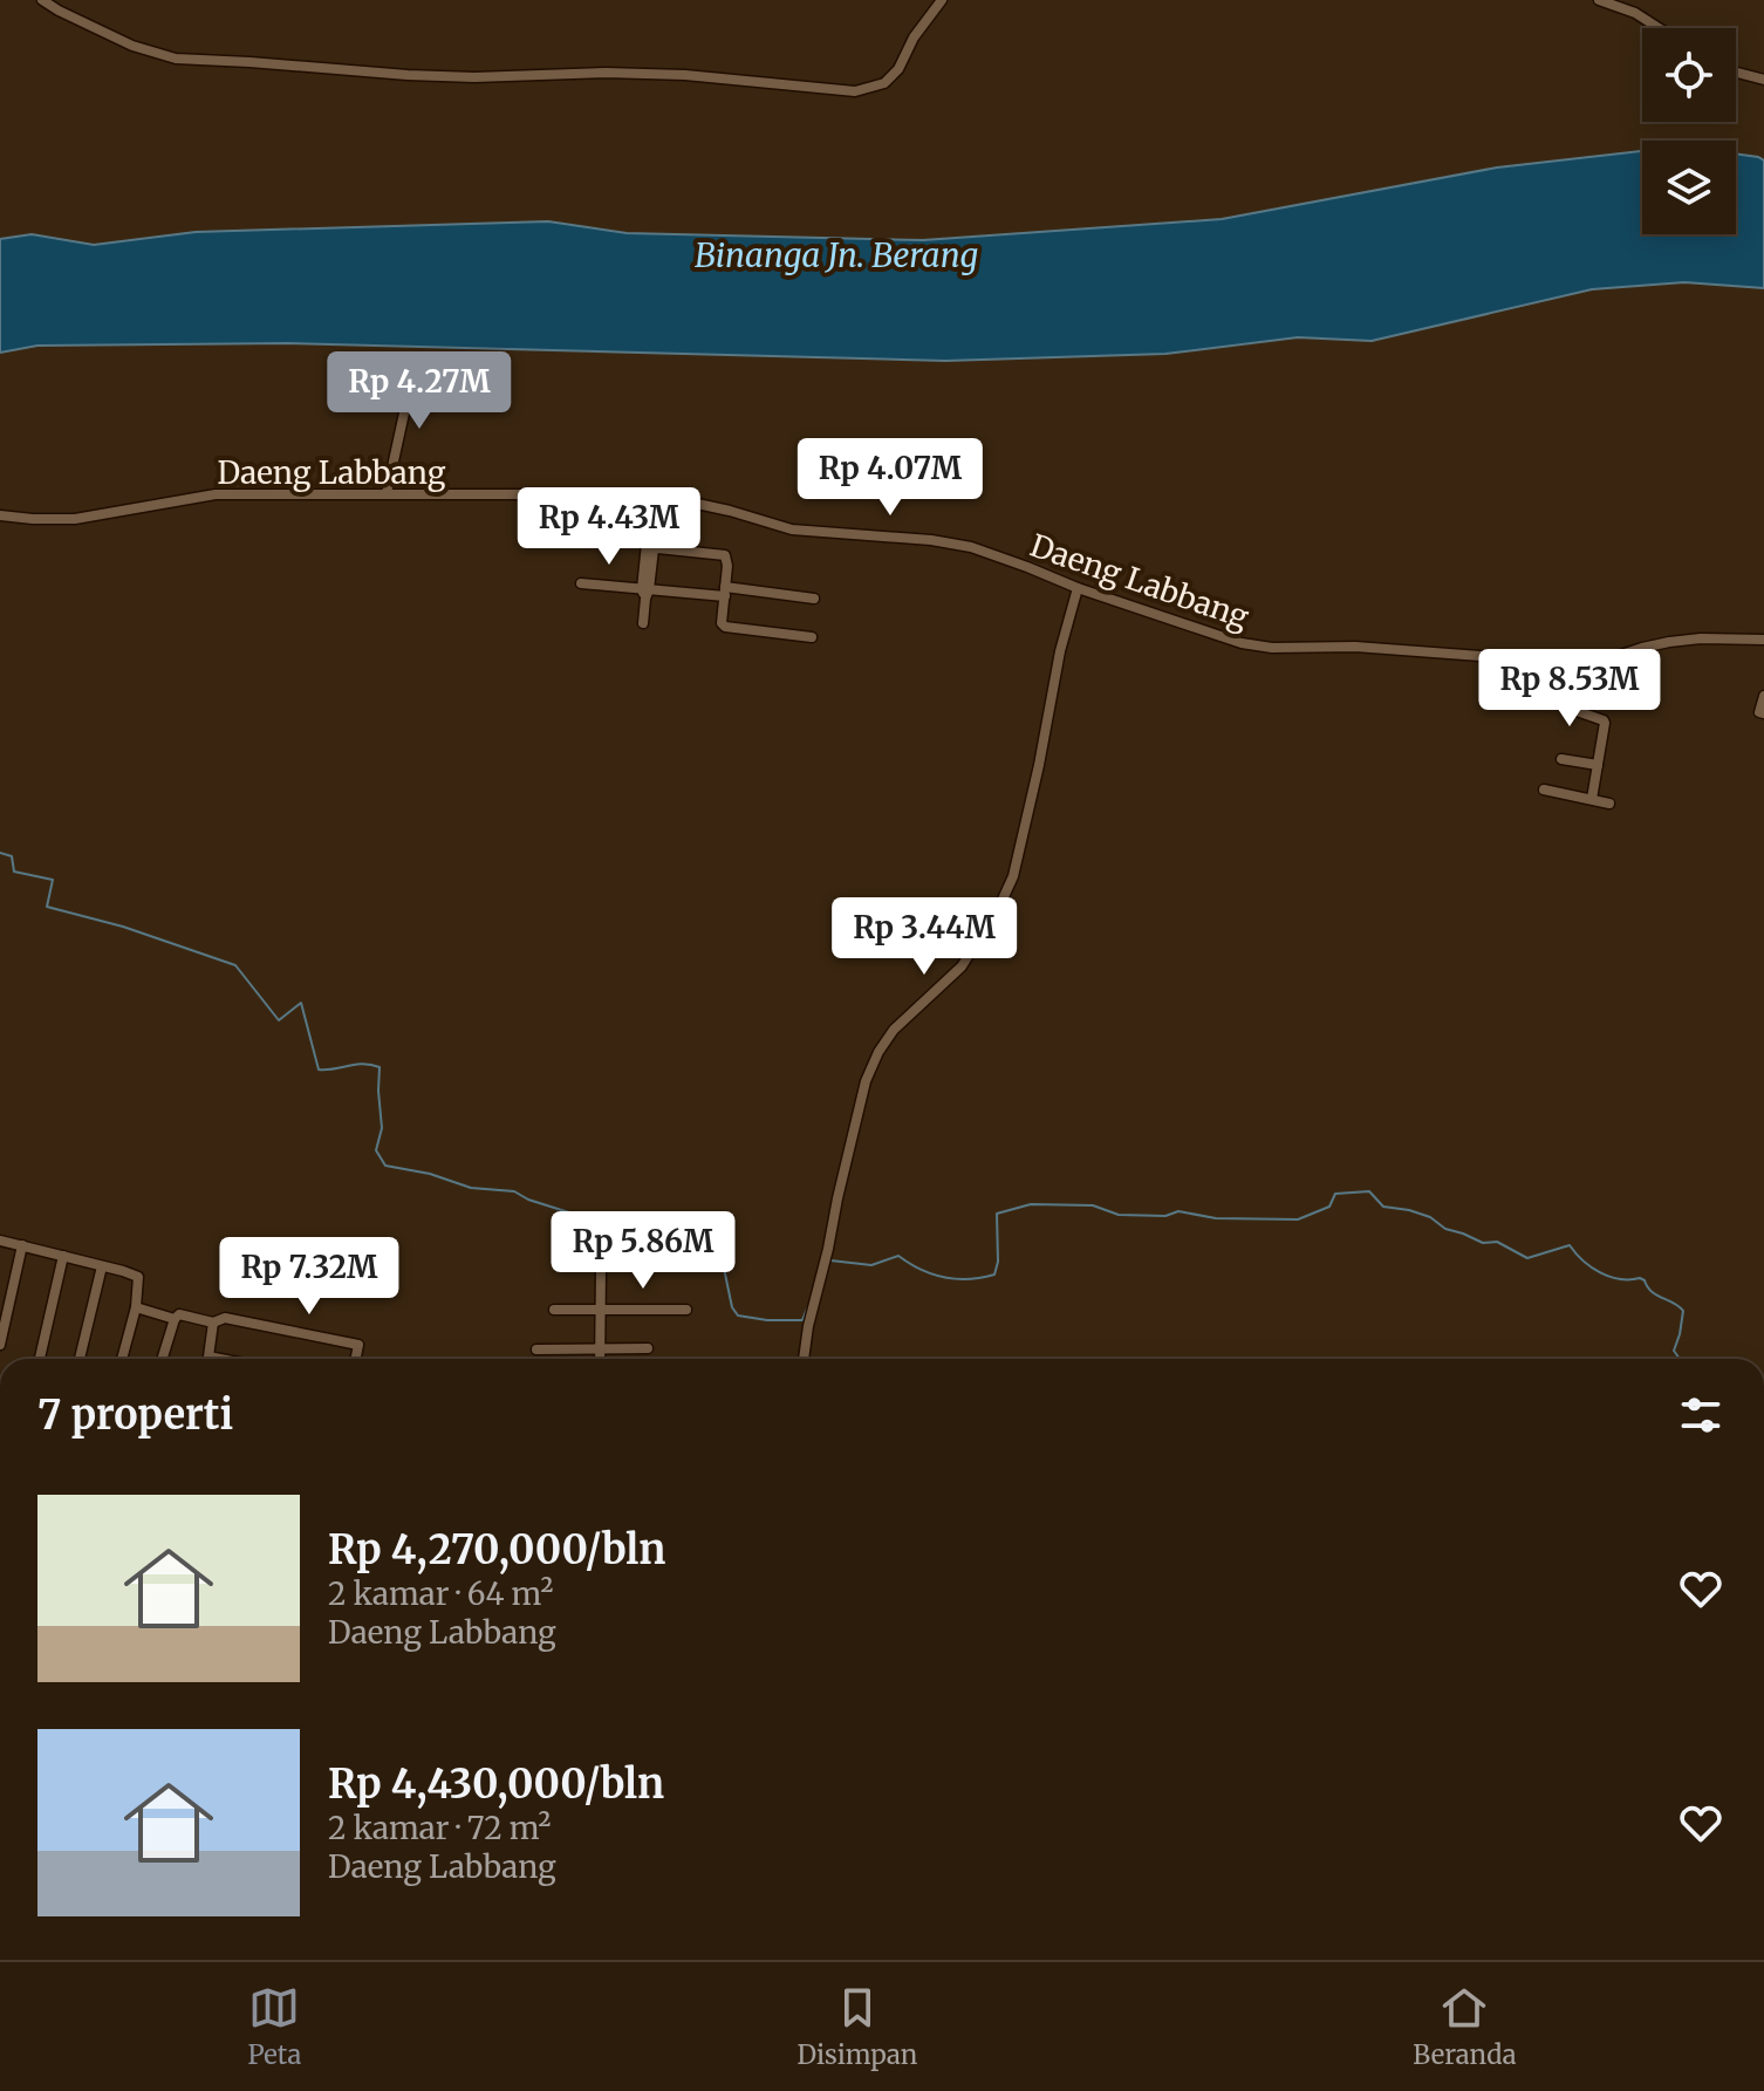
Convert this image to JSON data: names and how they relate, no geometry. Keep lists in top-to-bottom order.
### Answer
{
  "streets": {
    "street": ["Daeng Labbang"]
  },
  "water": ["Binanga Jn. Berang"],
  "page": {
    "price": [
      "Rp 4.27M",
      "Rp 4.07M",
      "Rp 4.43M",
      "Rp 8.53M",
      "Rp 3.44M",
      "Rp 5.86M",
      "Rp 7.32M"
    ],
    "heading": "7 properti",
    "list": [
      {
        "name": "Rp 4,270,000/bln",
        "note": "2 kamar · 64 m² · Daeng Labbang"
      },
      {
        "name": "Rp 4,430,000/bln",
        "note": "2 kamar · 72 m² · Daeng Labbang"
      }
    ],
    "tabs": ["Peta", "Disimpan", "Beranda"]
  }
}
